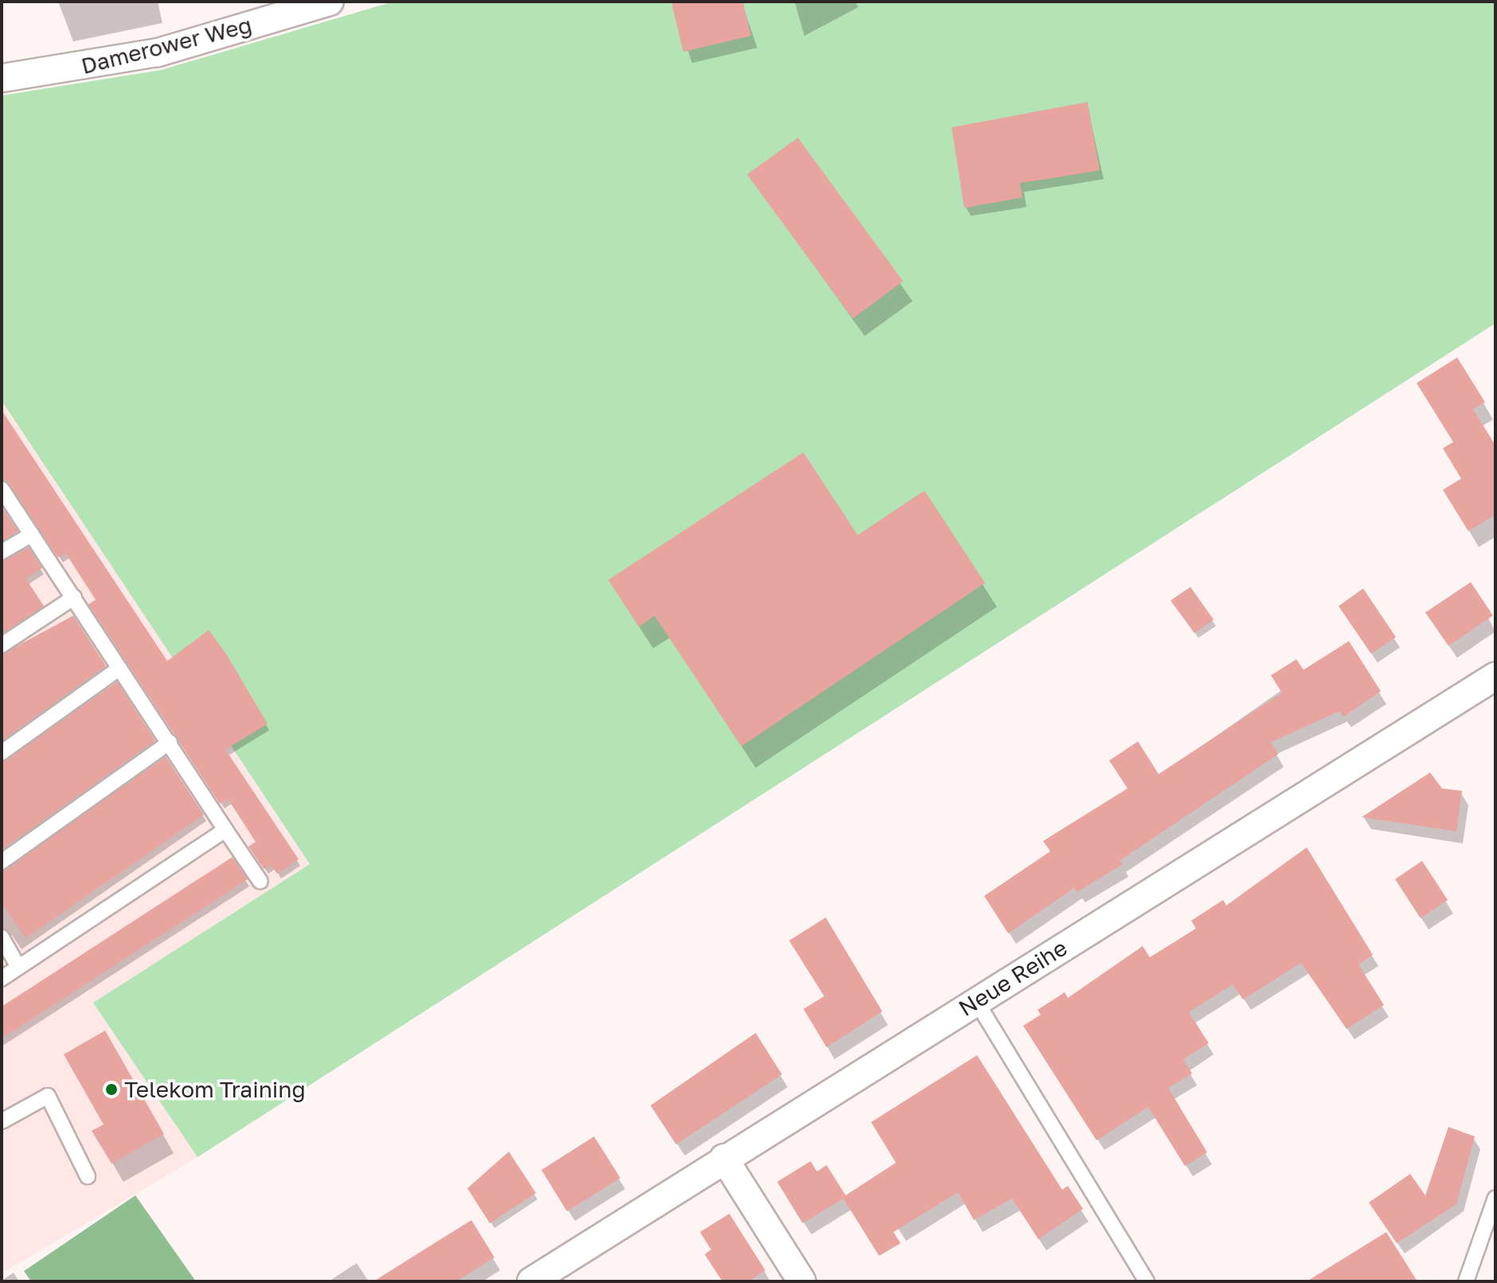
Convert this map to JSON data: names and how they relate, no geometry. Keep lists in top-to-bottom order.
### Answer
{
  "streets": {
    "street": ["Damerower Weg", "Neue Reihe"]
  },
  "places": ["Telekom Training"]
}
